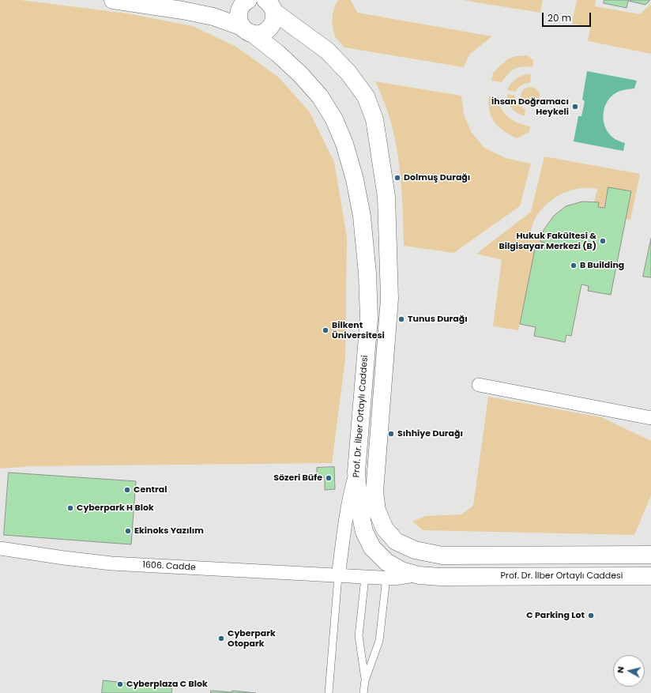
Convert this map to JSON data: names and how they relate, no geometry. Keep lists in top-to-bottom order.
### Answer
{
  "streets": {
    "street": ["Prof. Dr. İlber Ortaylı Caddesi", "1606. Cadde"]
  },
  "crossings": [
    ["Prof. Dr. İlber Ortaylı Caddesi", "1606. Cadde"]
  ],
  "places": [
    "İhsan Doğramacı Heykeli",
    "Dolmuş Durağı",
    "Hukuk Fakültesi & Bilgisayar Merkezi (B)",
    "B Building",
    "Tunus Durağı",
    "Bilkent Üniversitesi",
    "Sıhhiye Durağı",
    "Sözeri Büfe",
    "Central",
    "Cyberpark H Blok",
    "Ekinoks Yazılım",
    "C Parking Lot",
    "Cyberpark Otopark",
    "Cyberplaza C Blok"
  ],
  "scale_bar": "20 m",
  "north": "left"
}
